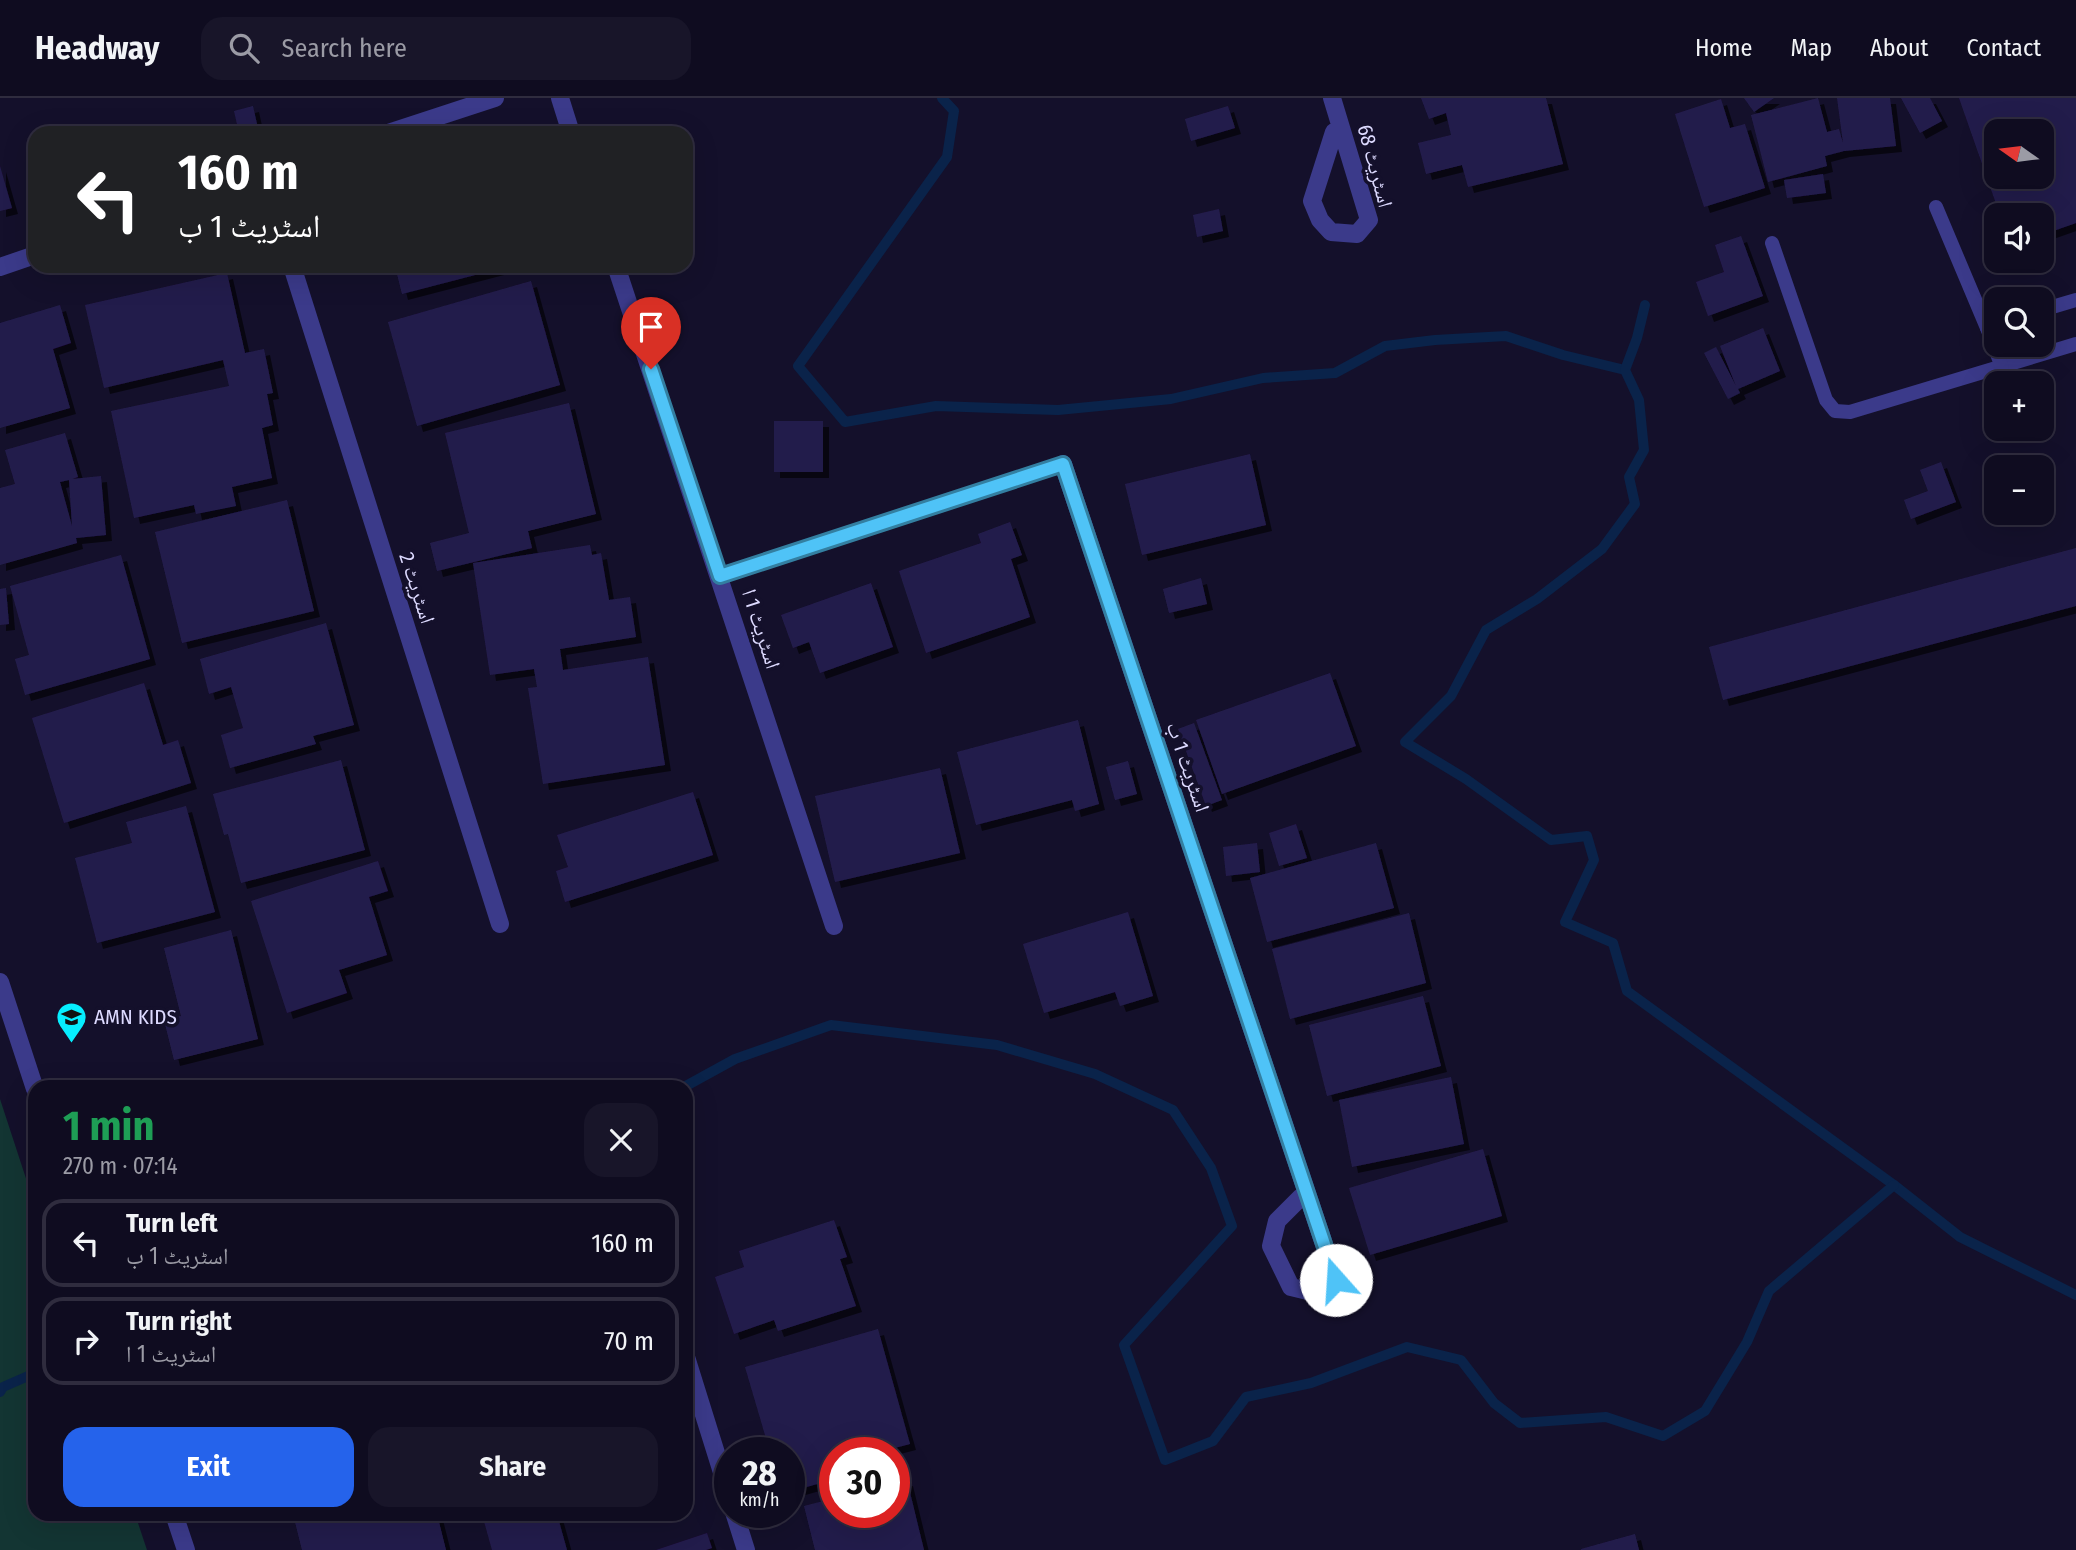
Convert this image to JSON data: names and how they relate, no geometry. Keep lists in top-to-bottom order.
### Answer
{
  "streets": {
    "street": [
      "اسٹریٹ 68",
      "اسٹریٹ 2",
      "اسٹریٹ 1 ا",
      "اسٹریٹ 1 ب"
    ]
  },
  "crossings": [
    ["اسٹریٹ 1 ا", "اسٹریٹ 1 ب"]
  ],
  "places": {
    "school or university": ["AMN KIDS"]
  },
  "north": "left",
  "page": {
    "header": "Headway",
    "search": "Search here",
    "nav": [
      "Home",
      "Map",
      "About",
      "Contact"
    ],
    "map_buttons": ["+", "−"],
    "turn": ["160 m", "اسٹریٹ 1 ب"],
    "heading": ["1 min", "270 m · 07:14"],
    "list": [
      {
        "name": "Turn left",
        "note": "اسٹریٹ 1 ب",
        "value": "160 m"
      },
      {
        "name": "Turn right",
        "note": "اسٹریٹ 1 ا",
        "value": "70 m"
      }
    ],
    "buttons": ["Exit", "Share"],
    "speed": "28 km/h",
    "limit": "30"
  }
}
